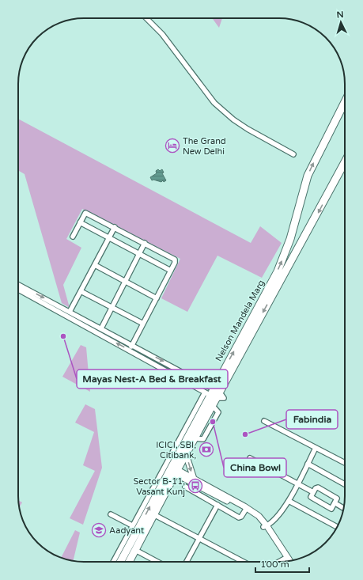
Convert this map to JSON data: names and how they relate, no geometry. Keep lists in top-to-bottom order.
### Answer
{
  "streets": {
    "main road": ["Nelson Mandela Marg"]
  },
  "places": {
    "hotel": ["The Grand New Delhi"],
    "other": ["Mayas Nest-A Bed & Breakfast", "China Bowl", "Fabindia"],
    "bank": ["ICICI, SBI, Citibank,"],
    "bus stop": ["Sector B-11, Vasant Kunj"],
    "school or university": ["Aadyant"]
  },
  "scale_bar": "100 m",
  "north": "top"
}
